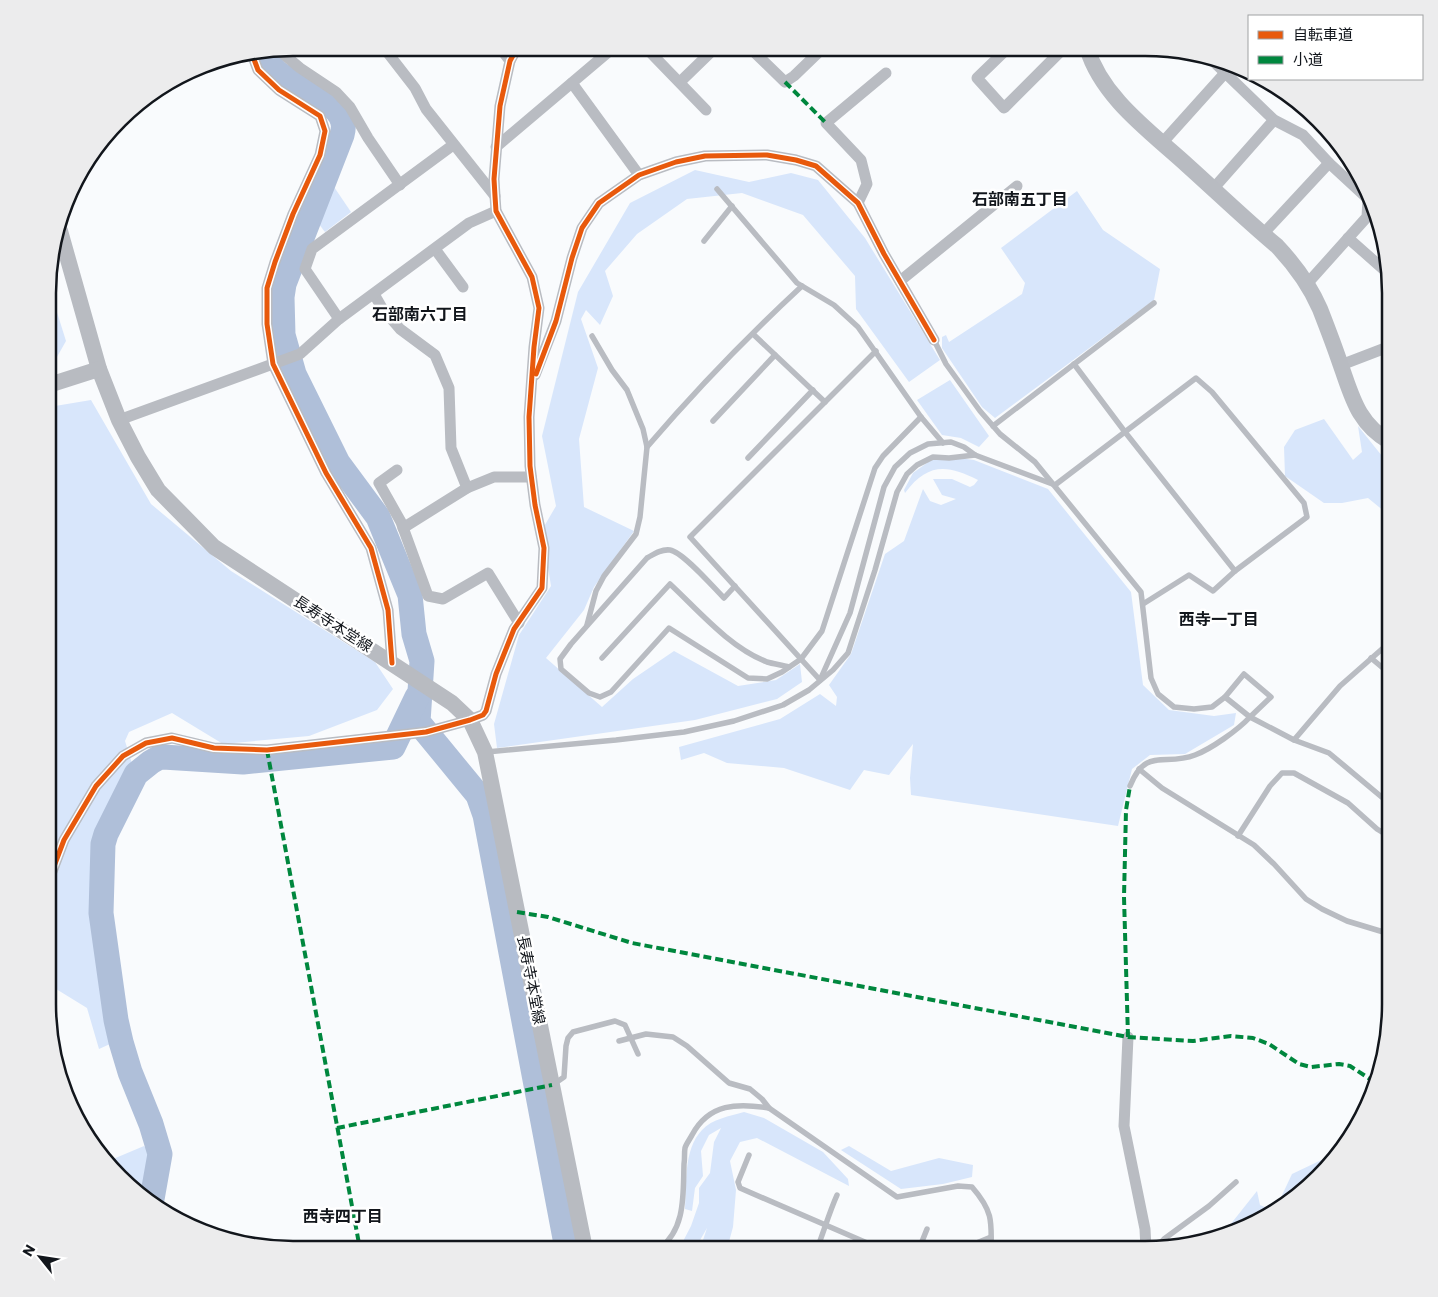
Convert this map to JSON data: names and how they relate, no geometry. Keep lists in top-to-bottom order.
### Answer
{
  "streets": {
    "main road": ["長寿寺本堂線"]
  },
  "districts": [
    "石部南五丁目",
    "石部南六丁目",
    "西寺一丁目",
    "西寺四丁目"
  ],
  "legend": ["自転車道", "小道"],
  "north": "top left"
}
